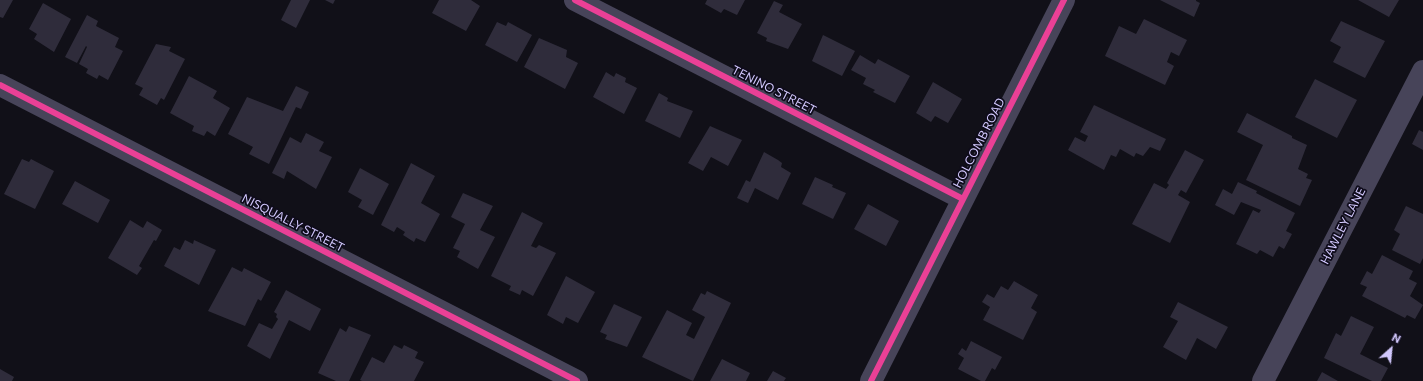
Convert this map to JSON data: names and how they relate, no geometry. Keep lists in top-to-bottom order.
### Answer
{
  "streets": {
    "street": [
      "TENINO STREET",
      "HOLCOMB ROAD",
      "NISQUALLY STREET",
      "HAWLEY LANE"
    ]
  },
  "crossings": [
    ["TENINO STREET", "HOLCOMB ROAD"]
  ],
  "north": "top right"
}
